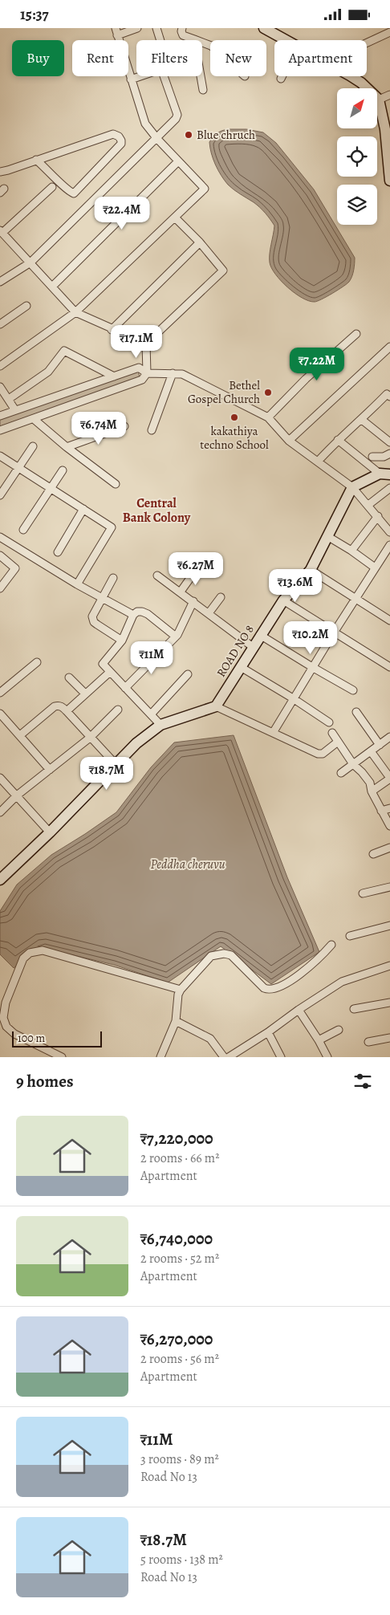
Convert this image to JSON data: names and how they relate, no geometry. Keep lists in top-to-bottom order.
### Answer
{
  "streets": {
    "street": ["ROAD NO 8"]
  },
  "districts": ["Central Bank Colony"],
  "water": ["Peddha cheruvu"],
  "places": ["Blue chruch", "Bethel Gospel Church", "kakathiya techno School"],
  "scale_bar": "100 m",
  "north": "top right",
  "page": {
    "status": "15:37",
    "chip": [
      "Buy",
      "Rent",
      "Filters",
      "New",
      "Apartment"
    ],
    "price": [
      "₹22.4M",
      "₹17.1M",
      "₹7.22M",
      "₹6.74M",
      "₹6.27M",
      "₹13.6M",
      "₹10.2M",
      "₹11M",
      "₹18.7M"
    ],
    "scale": "100 m",
    "heading": "9 homes",
    "list": [
      {
        "name": "₹7,220,000",
        "note": "2 rooms · 66 m² · Apartment"
      },
      {
        "name": "₹6,740,000",
        "note": "2 rooms · 52 m² · Apartment"
      },
      {
        "name": "₹6,270,000",
        "note": "2 rooms · 56 m² · Apartment"
      },
      {
        "name": "₹11M",
        "note": "3 rooms · 89 m² · Road No 13"
      },
      {
        "name": "₹18.7M",
        "note": "5 rooms · 138 m² · Road No 13"
      }
    ]
  }
}
